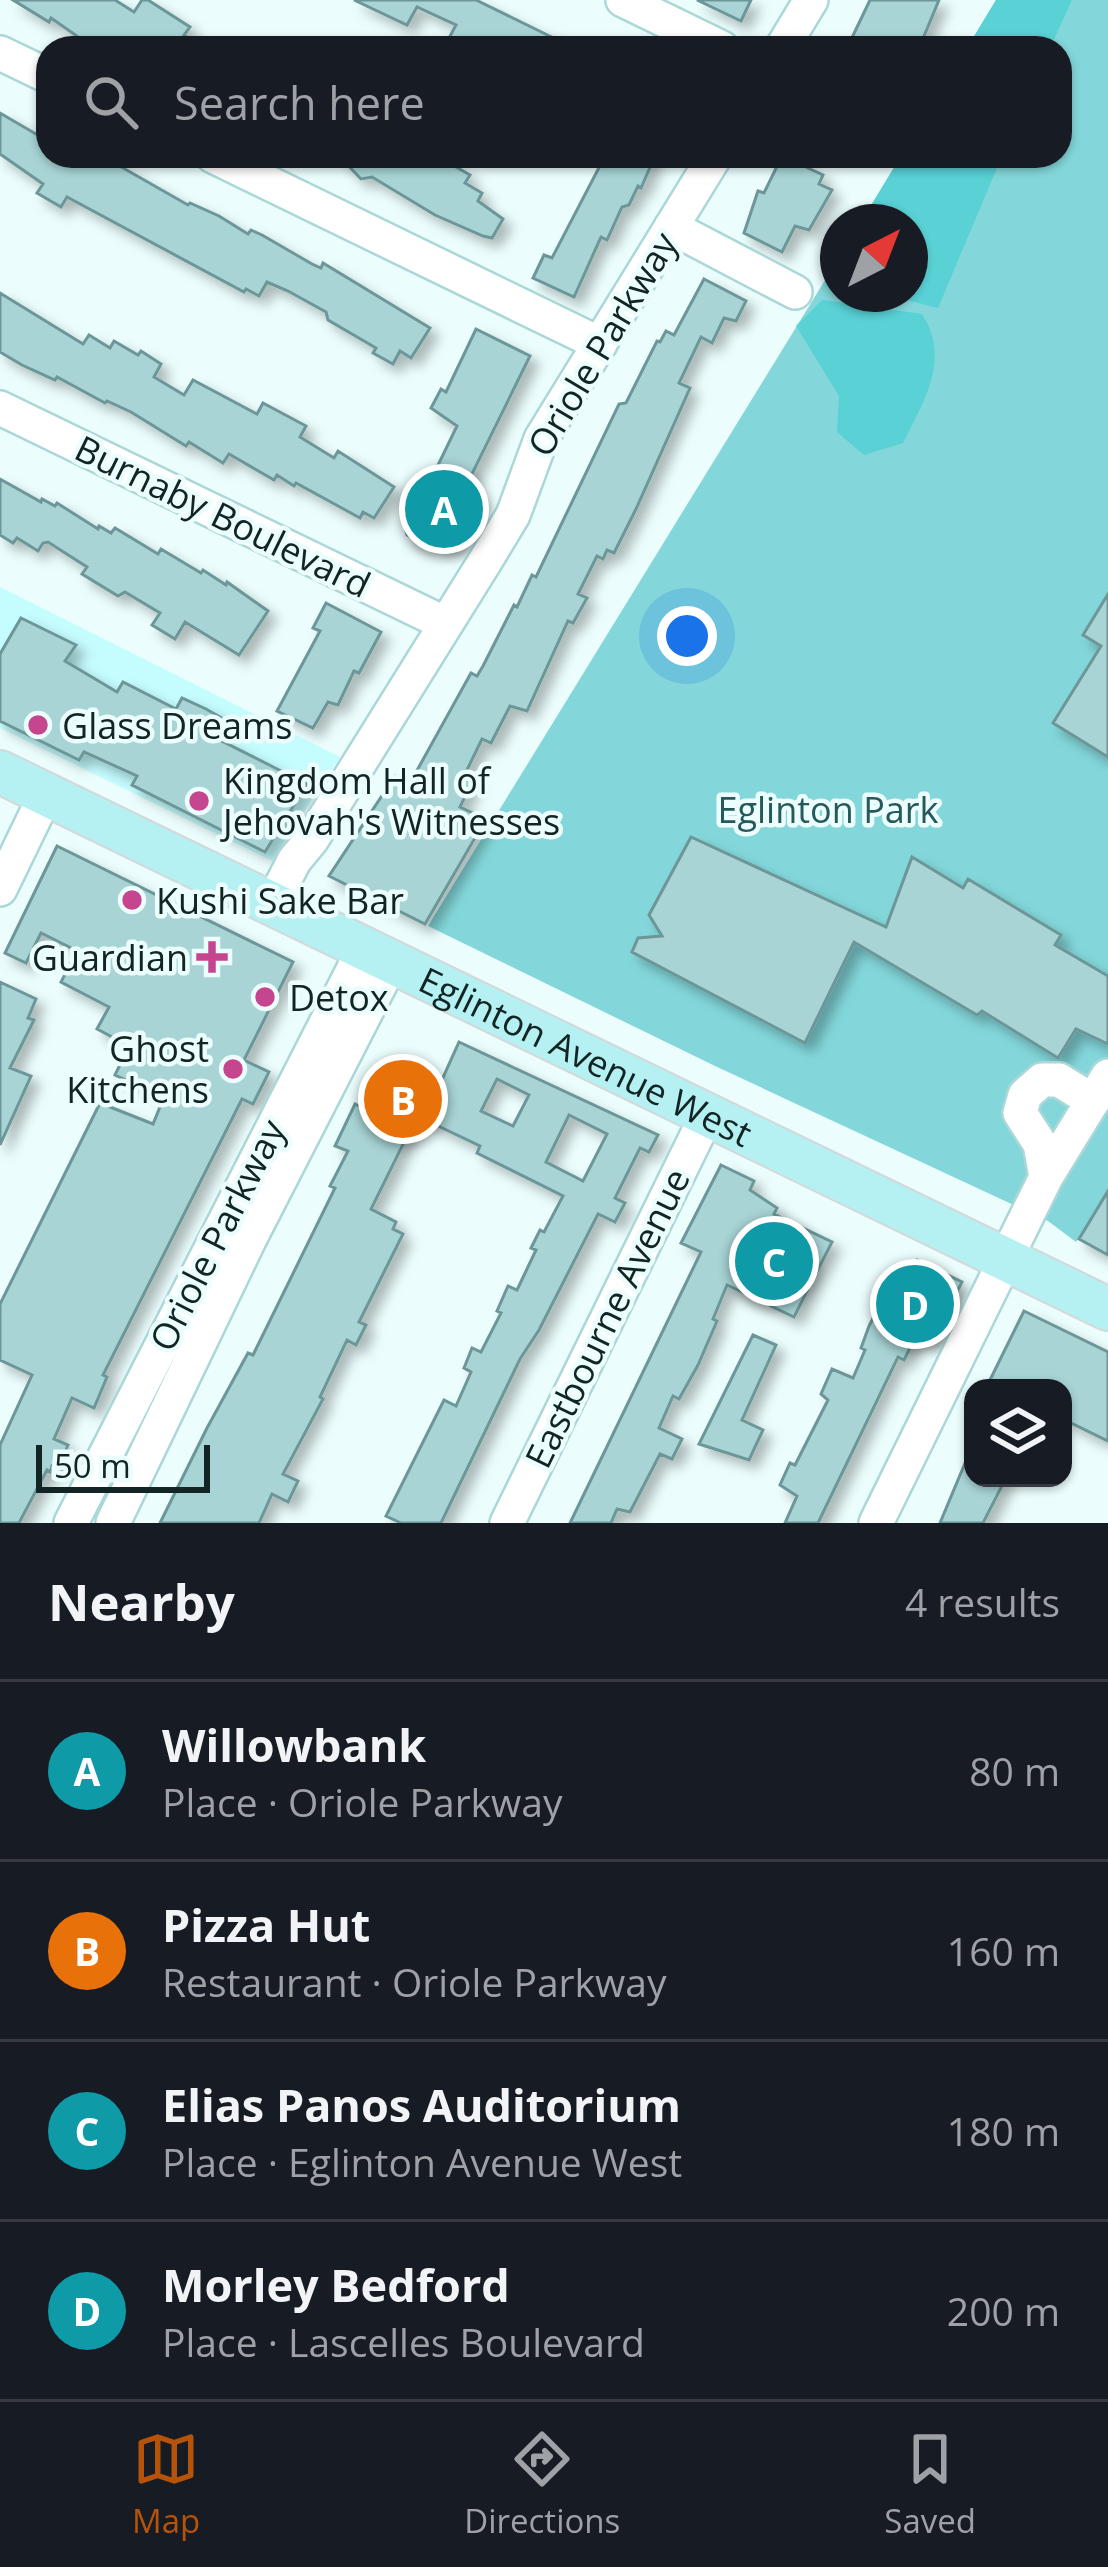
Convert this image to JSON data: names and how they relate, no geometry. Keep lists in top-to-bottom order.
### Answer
{
  "streets": {
    "main road": ["Eglinton Avenue West"],
    "street": ["Oriole Parkway", "Burnaby Boulevard", "Eastbourne Avenue"]
  },
  "crossings": [
    ["Oriole Parkway", "Burnaby Boulevard"],
    ["Oriole Parkway", "Eglinton Avenue West"],
    ["Eglinton Avenue West", "Eastbourne Avenue"]
  ],
  "parks": ["Eglinton Park"],
  "places": {
    "other": [
      "Glass Dreams",
      "Kingdom Hall of Jehovah's Witnesses",
      "Kushi Sake Bar",
      "Detox",
      "Ghost Kitchens"
    ],
    "health": ["Guardian"]
  },
  "scale_bar": "50 m",
  "north": "top right",
  "page": {
    "search": "Search here",
    "pins": [
      "A",
      "B",
      "C",
      "D"
    ],
    "scale": "50 m",
    "heading": ["Nearby", "4 results"],
    "list": [
      {
        "mark": "A",
        "name": "Willowbank",
        "note": "Place · Oriole Parkway",
        "value": "80 m"
      },
      {
        "mark": "B",
        "name": "Pizza Hut",
        "note": "Restaurant · Oriole Parkway",
        "value": "160 m"
      },
      {
        "mark": "C",
        "name": "Elias Panos Auditorium",
        "note": "Place · Eglinton Avenue West",
        "value": "180 m"
      },
      {
        "mark": "D",
        "name": "Morley Bedford",
        "note": "Place · Lascelles Boulevard",
        "value": "200 m"
      }
    ],
    "nav": ["Map", "Directions", "Saved"]
  }
}
